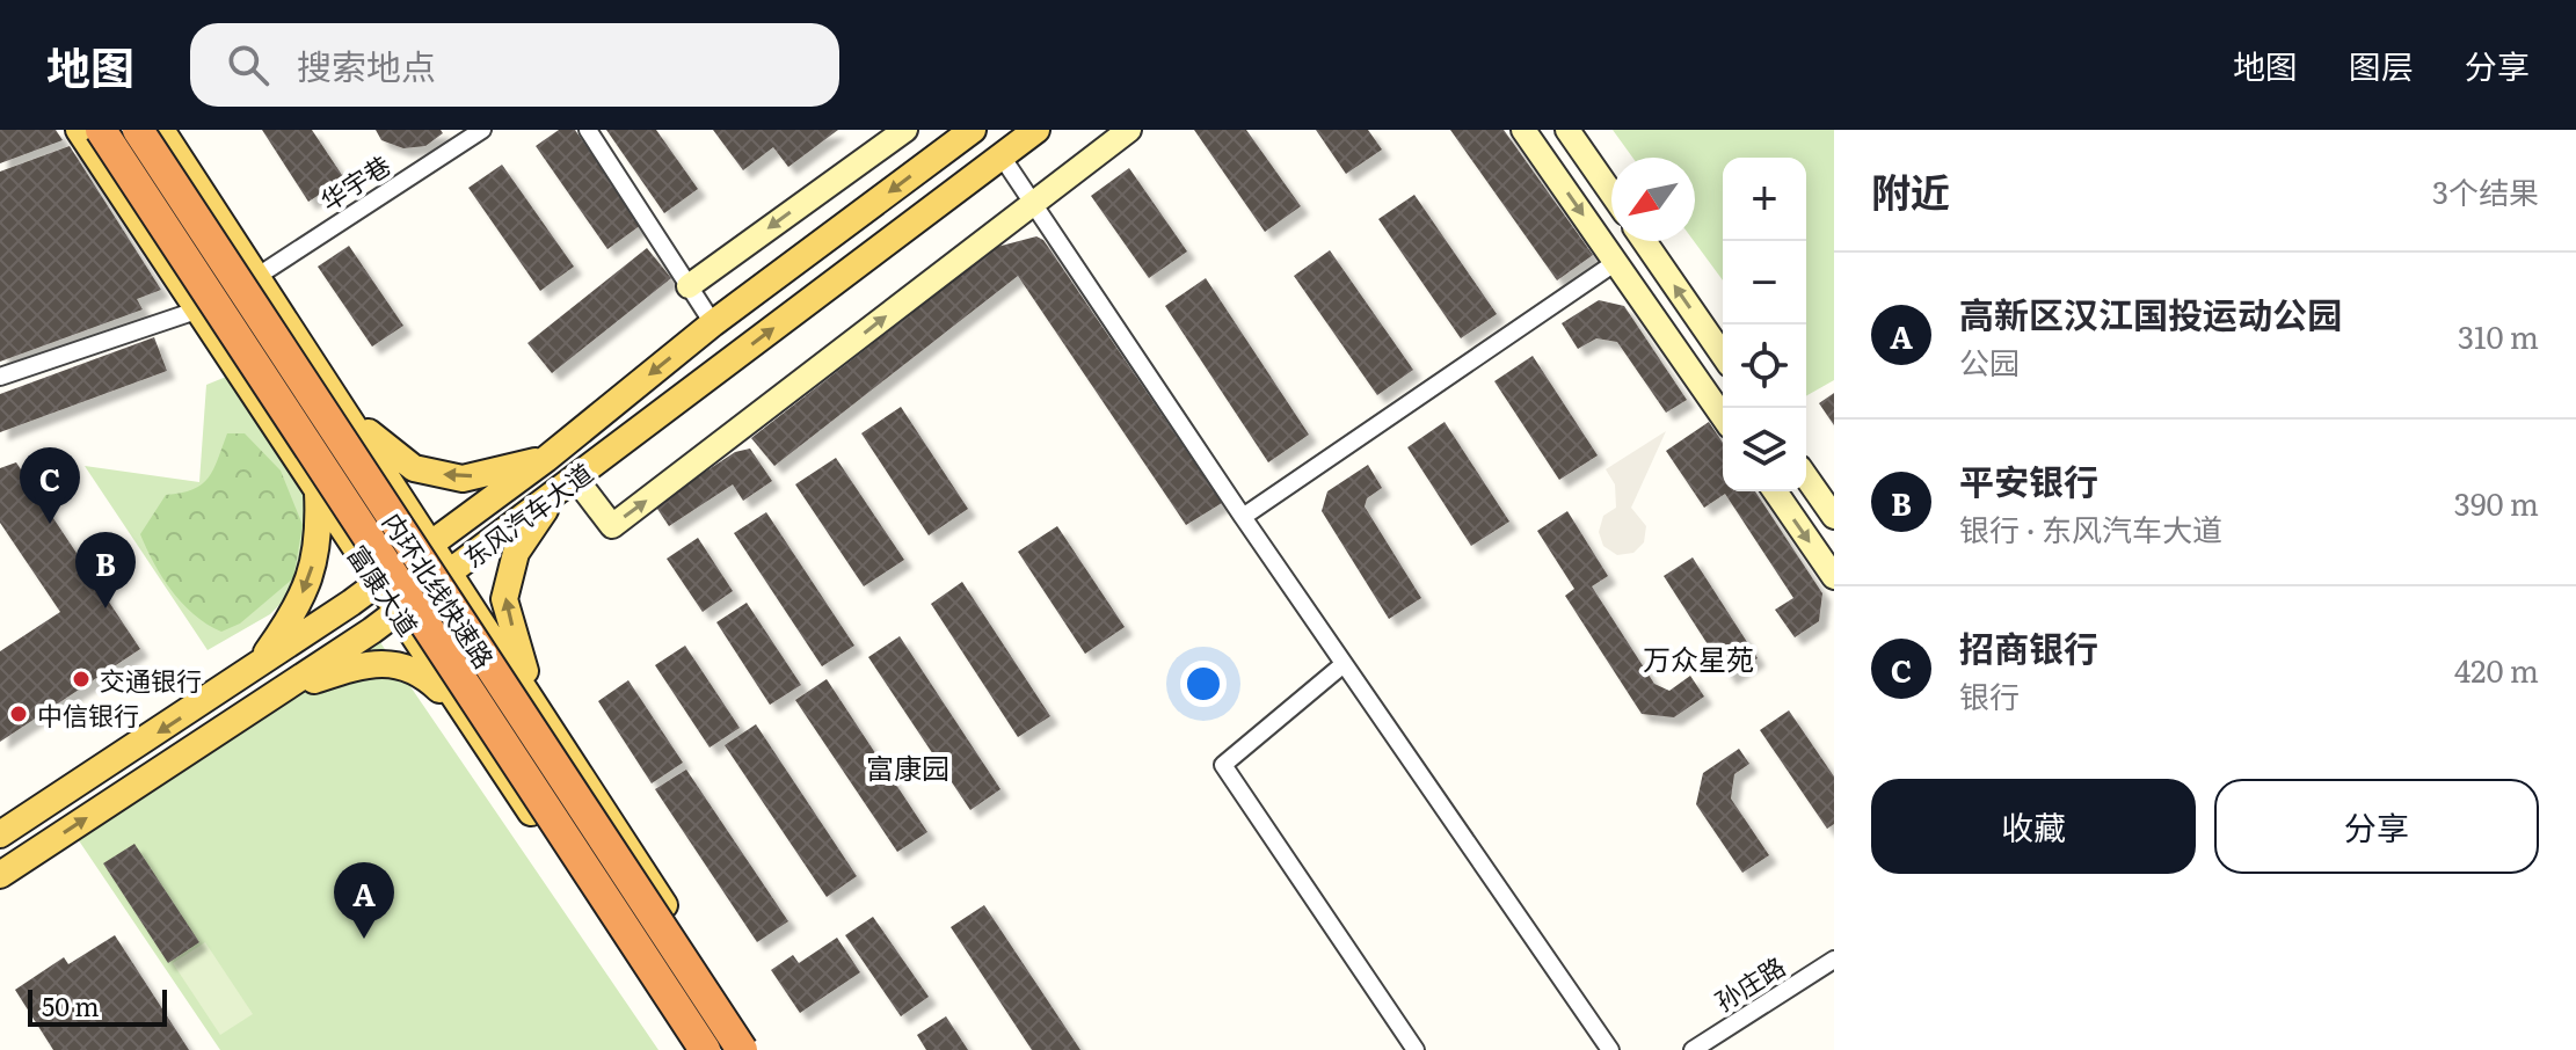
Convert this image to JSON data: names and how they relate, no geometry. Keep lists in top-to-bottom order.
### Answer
{
  "streets": {
    "highway": ["内环北线快速路"],
    "main road": ["东风汽车大道", "富康大道"],
    "street": ["华宇巷", "孙庄路"]
  },
  "crossings": [
    ["东风汽车大道", "富康大道"]
  ],
  "districts": ["万众星苑", "富康园"],
  "places": ["交通银行", "中信银行"],
  "scale_bar": "50 m",
  "north": "bottom left",
  "page": {
    "header": "地图",
    "search": "搜索地点",
    "nav": ["地图", "图层", "分享"],
    "heading": ["附近", "3个结果"],
    "map_buttons": ["+", "−"],
    "list": [
      {
        "mark": "A",
        "name": "高新区汉江国投运动公园",
        "note": "公园",
        "value": "310 m"
      },
      {
        "mark": "B",
        "name": "平安银行",
        "note": "银行 · 东风汽车大道",
        "value": "390 m"
      },
      {
        "mark": "C",
        "name": "招商银行",
        "note": "银行",
        "value": "420 m"
      }
    ],
    "pins": ["C", "B", "A"],
    "buttons": ["收藏", "分享"],
    "scale": "50 m"
  }
}
